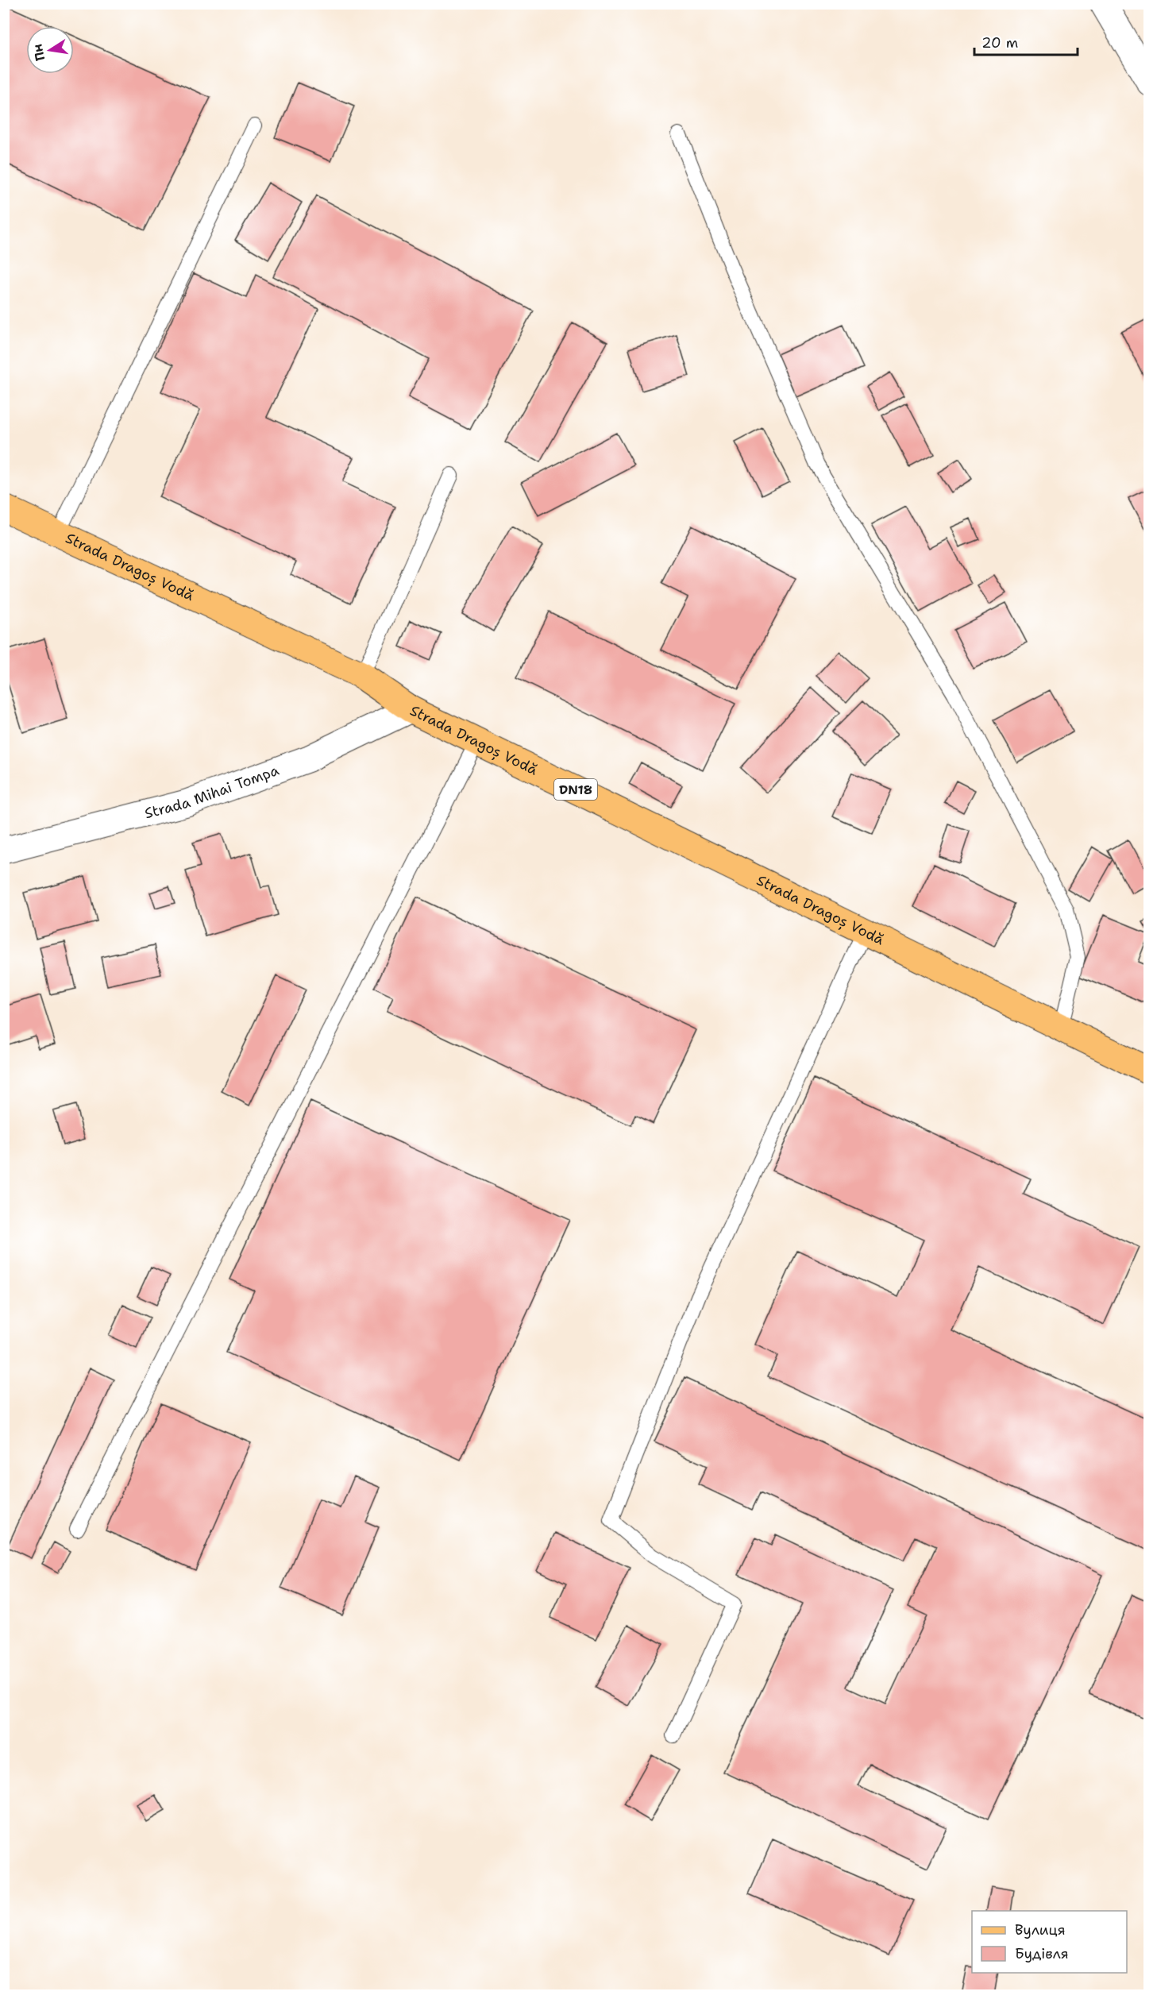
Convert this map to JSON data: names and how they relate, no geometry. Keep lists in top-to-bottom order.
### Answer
{
  "streets": {
    "main road": ["Strada Dragoș Vodă", "DN18"],
    "street": ["Strada Mihai Tompa"]
  },
  "crossings": [
    ["Strada Dragoș Vodă", "Strada Mihai Tompa"]
  ],
  "legend": ["Вулиця", "Будівля"],
  "scale_bar": "20 m",
  "north": "left"
}
